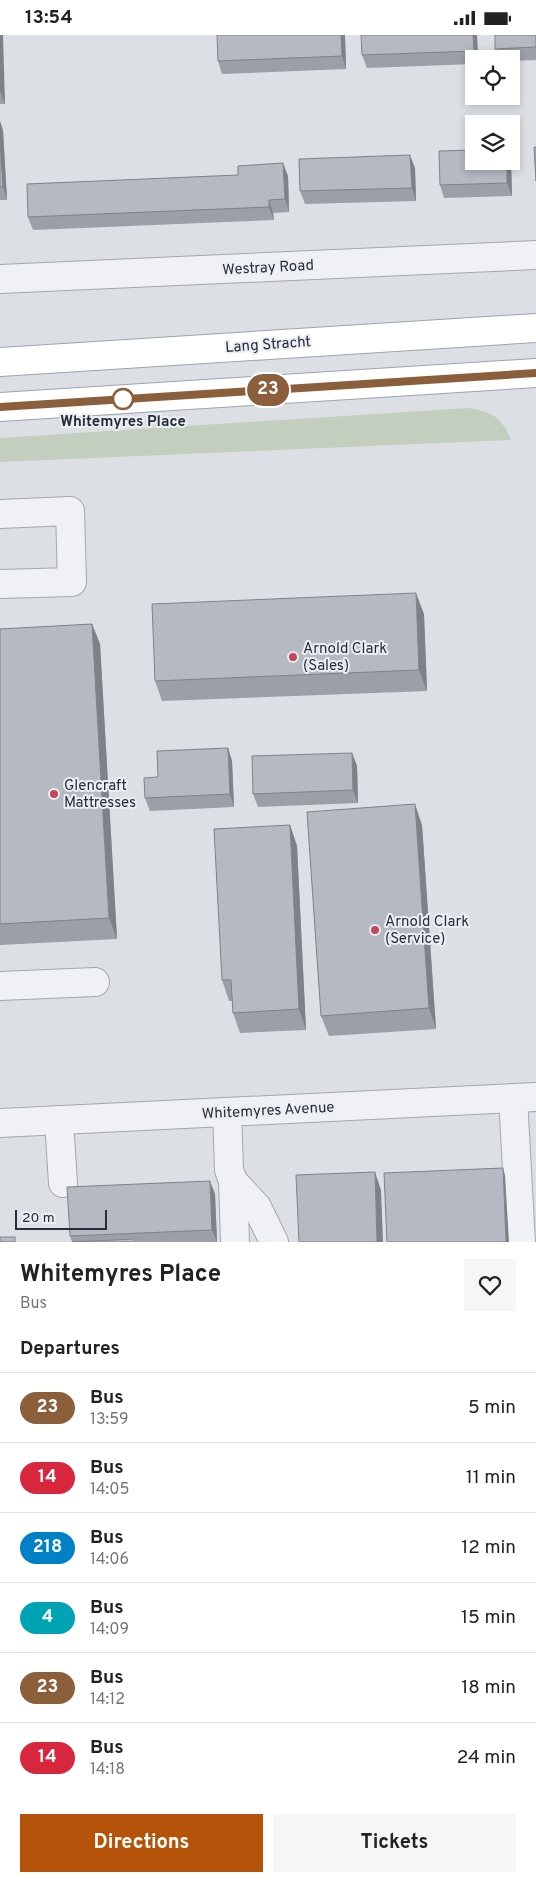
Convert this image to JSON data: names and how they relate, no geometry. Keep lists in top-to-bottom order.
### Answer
{
  "streets": {
    "main road": ["Lang Stracht"],
    "street": ["Westray Road", "Whitemyres Avenue"]
  },
  "places": [
    "Whitemyres Place",
    "Arnold Clark (Sales)",
    "Glencraft Mattresses",
    "Arnold Clark (Service)"
  ],
  "lines": ["bus line 23"],
  "scale_bar": "20 m",
  "page": {
    "status": "13:54",
    "on_map": "23",
    "scale": "20 m",
    "heading": [
      ["Whitemyres Place", "Bus"],
      "Departures"
    ],
    "list": [
      {
        "mark": "23",
        "name": "Bus",
        "note": "13:59",
        "value": "5 min"
      },
      {
        "mark": "14",
        "name": "Bus",
        "note": "14:05",
        "value": "11 min"
      },
      {
        "mark": "218",
        "name": "Bus",
        "note": "14:06",
        "value": "12 min"
      },
      {
        "mark": "4",
        "name": "Bus",
        "note": "14:09",
        "value": "15 min"
      },
      {
        "mark": "23",
        "name": "Bus",
        "note": "14:12",
        "value": "18 min"
      },
      {
        "mark": "14",
        "name": "Bus",
        "note": "14:18",
        "value": "24 min"
      }
    ],
    "buttons": ["Directions", "Tickets"]
  }
}
